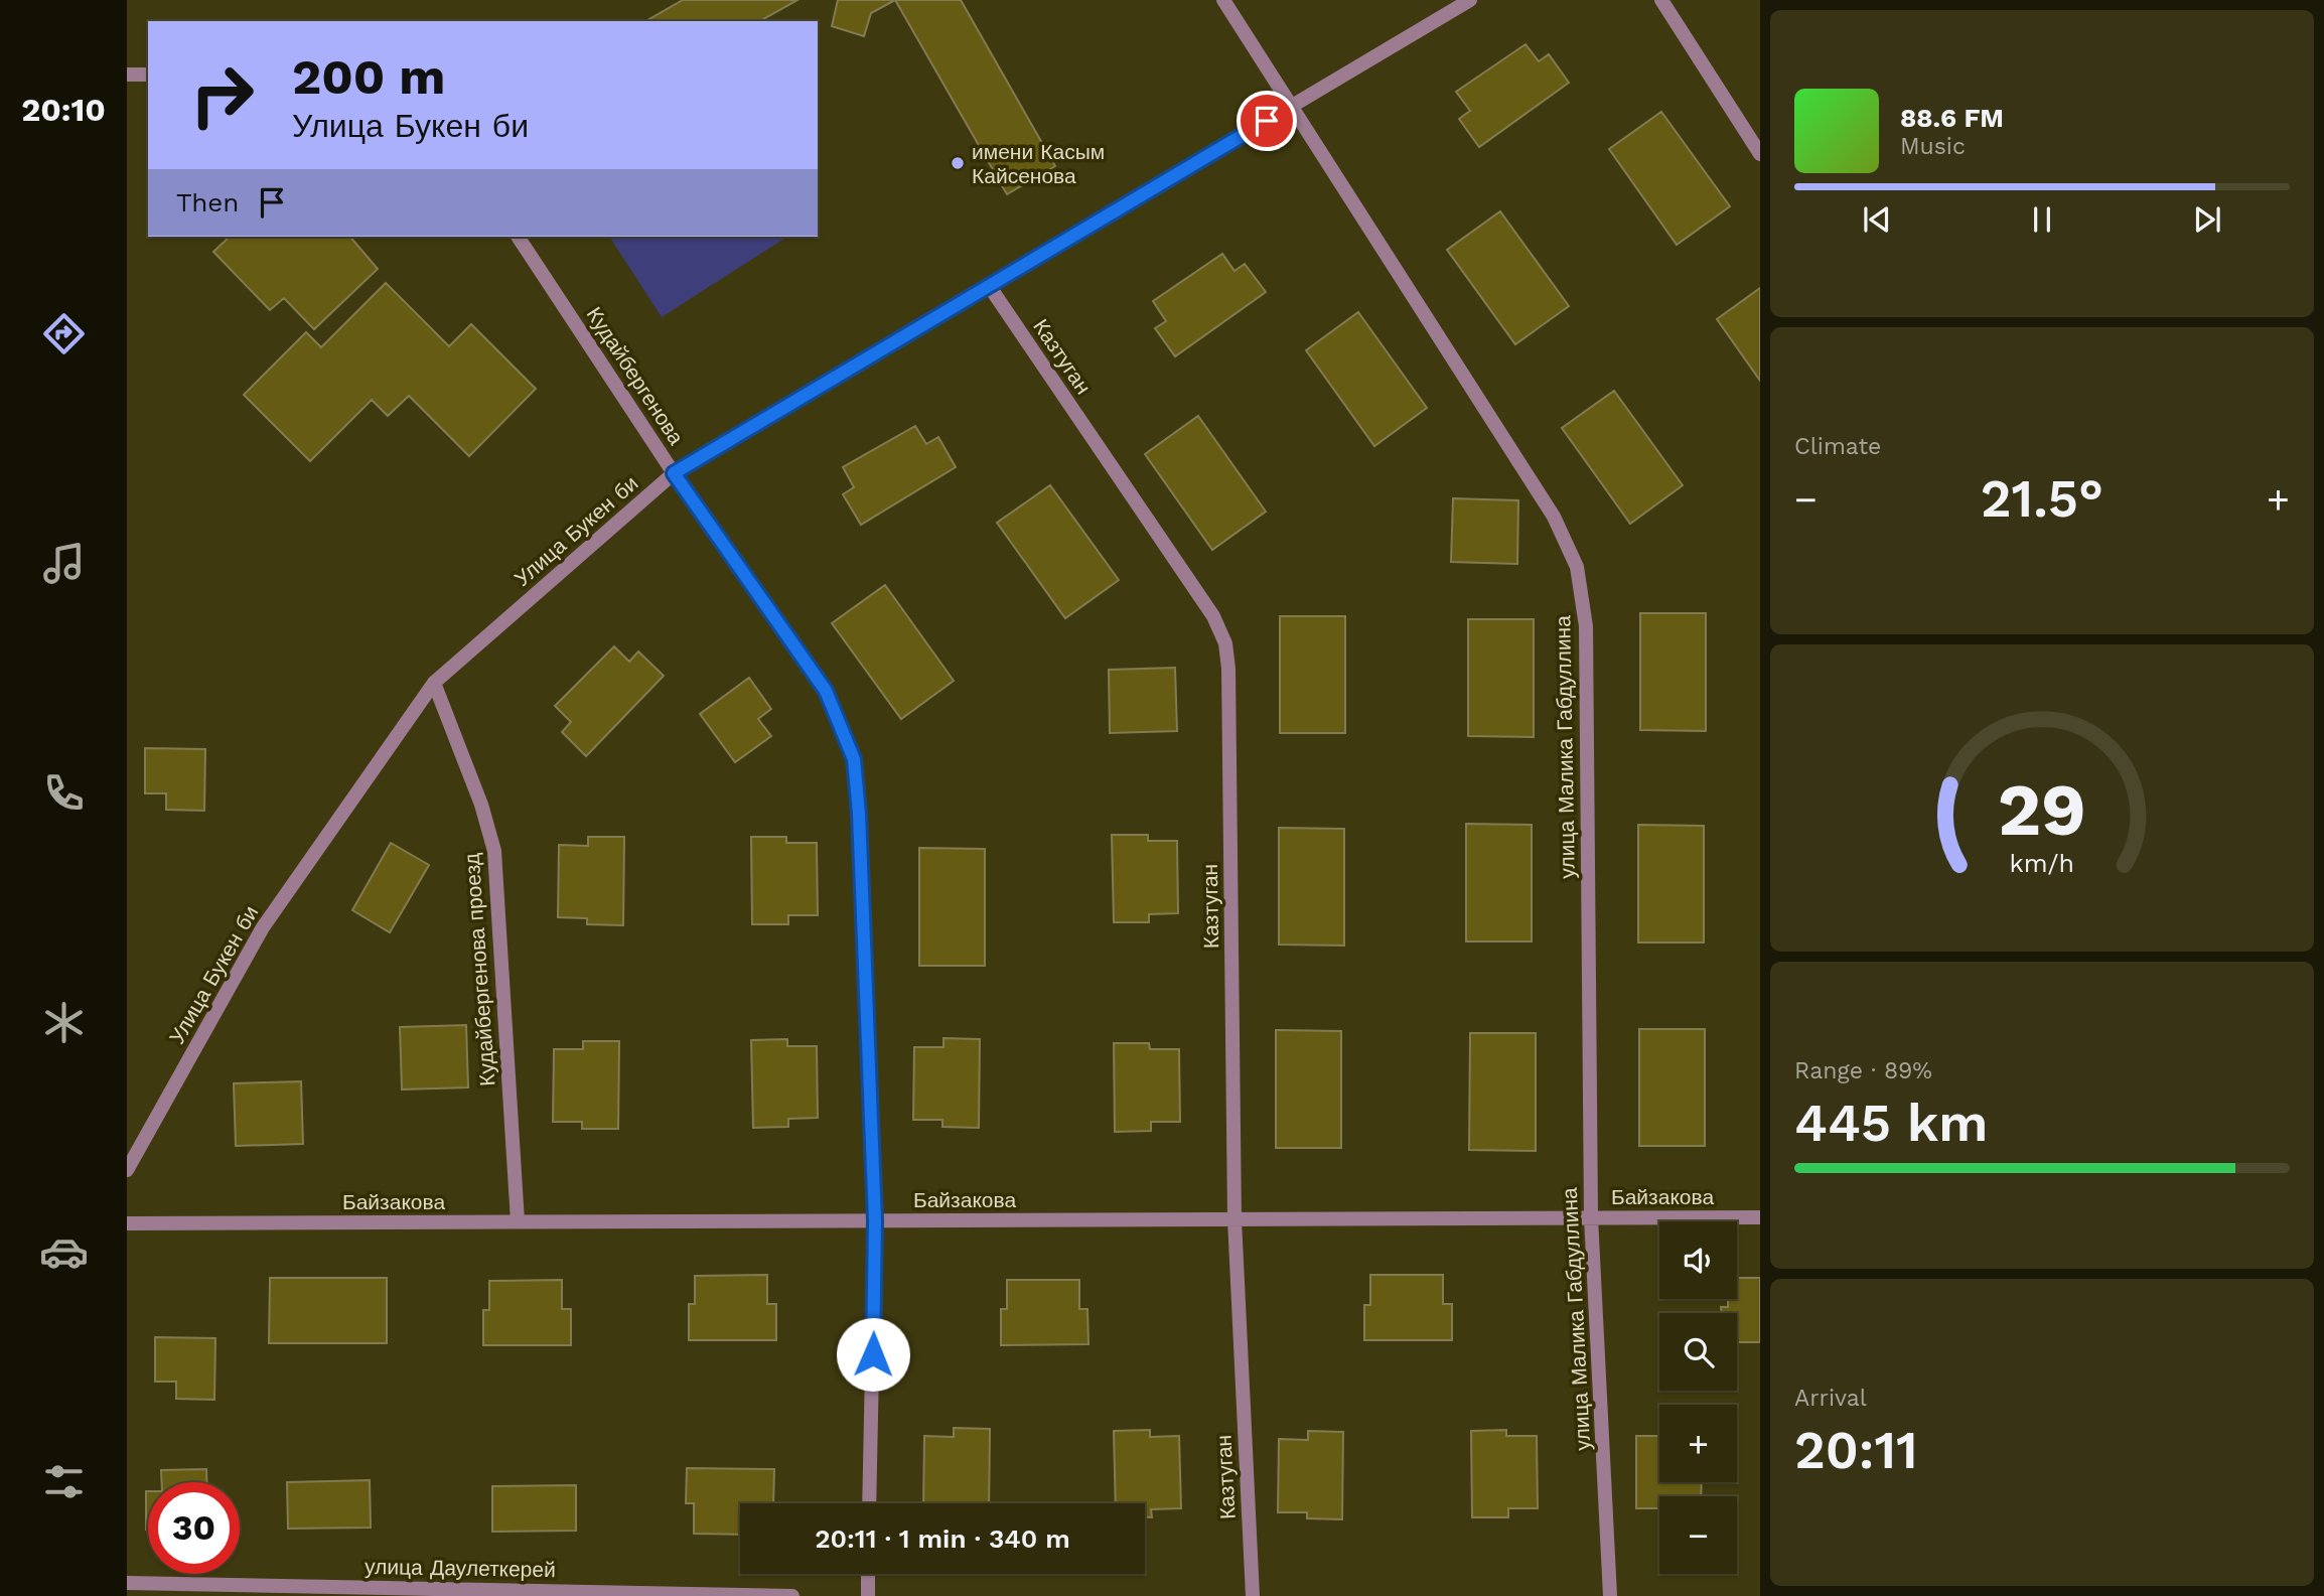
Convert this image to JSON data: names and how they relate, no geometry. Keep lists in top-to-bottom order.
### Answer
{
  "streets": {
    "street": [
      "Казтуган",
      "Кудайбергенова",
      "Улица Букен би",
      "улица Малика Габдуллина",
      "Кудайбергенова проезд",
      "Байзакова",
      "улица Даулеткерей"
    ]
  },
  "crossings": [
    ["Казтуган", "Улица Букен би"],
    ["Казтуган", "Байзакова"],
    ["Кудайбергенова", "Улица Букен би"],
    ["Кудайбергенова", "Байзакова"],
    ["Улица Букен би", "улица Малика Габдуллина"],
    ["Улица Букен би", "Кудайбергенова проезд"],
    ["улица Малика Габдуллина", "Байзакова"],
    ["Кудайбергенова проезд", "Байзакова"]
  ],
  "places": ["имени Касым Кайсенова"],
  "page": {
    "tabs": "20:10",
    "turn": ["200 m", "Улица Букен би"],
    "song": ["88.6 FM", "Music"],
    "then": "Then",
    "tile": [
      "Climate",
      ["Range · 89%", "445 km"],
      ["Arrival", "20:11"]
    ],
    "heat": ["−", "21.5°", "+"],
    "map_buttons": ["+", "−"],
    "limit": "30",
    "trip": "20:11 · 1 min · 340 m",
    "gauge": ["29", "km/h"]
  }
}
